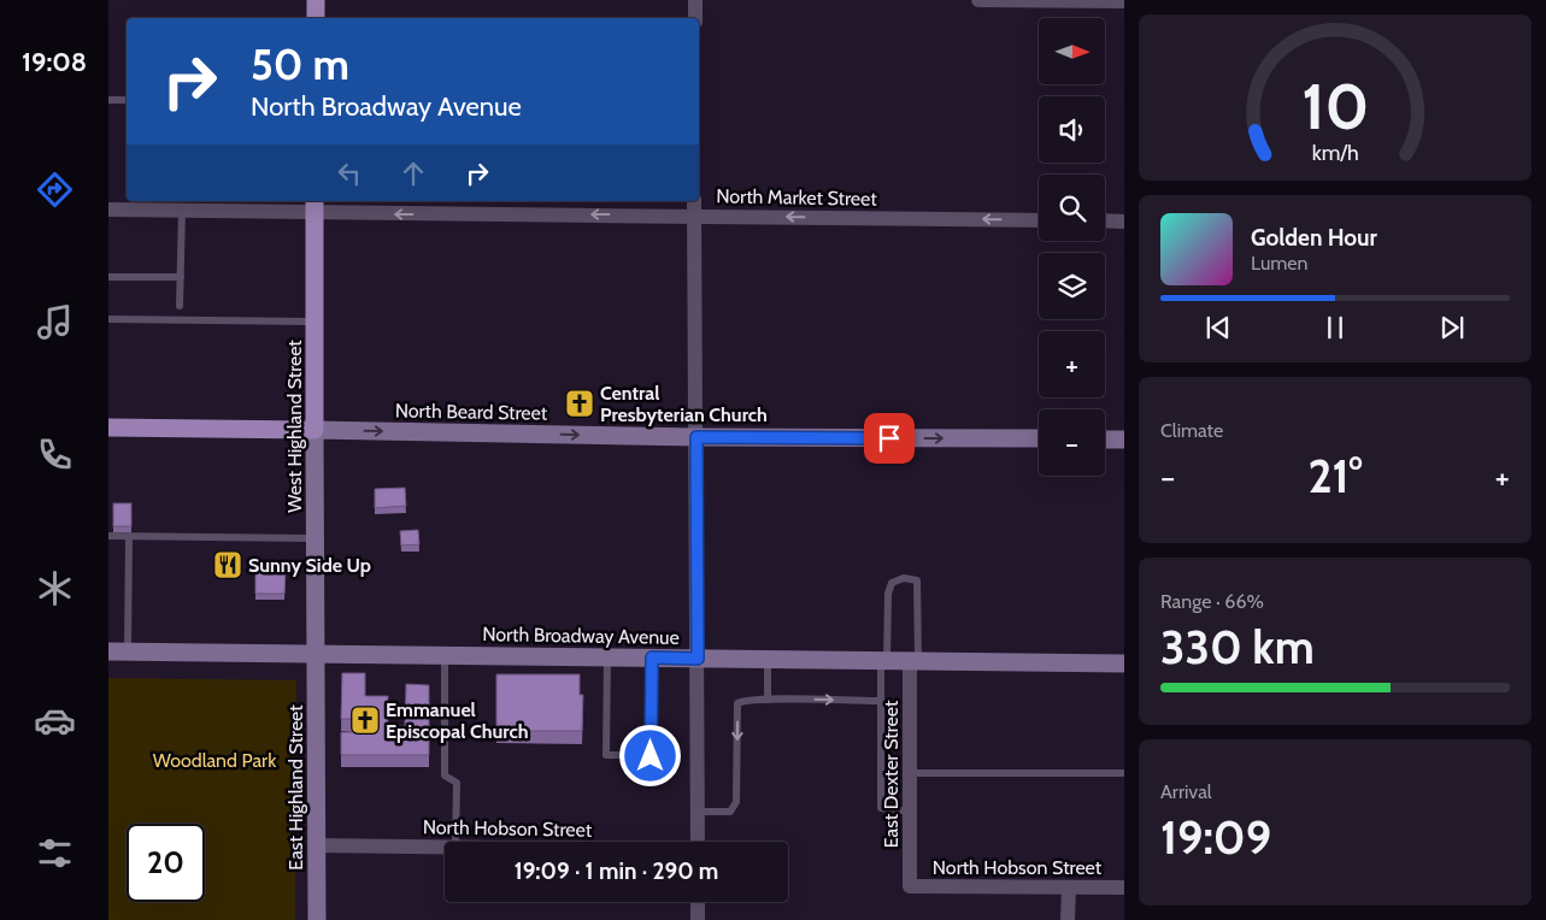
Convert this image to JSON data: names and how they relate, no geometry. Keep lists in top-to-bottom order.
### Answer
{
  "streets": {
    "main road": ["North Beard Street", "West Highland Street"],
    "street": [
      "North Market Street",
      "North Broadway Avenue",
      "East Dexter Street",
      "East Highland Street",
      "North Hobson Street"
    ]
  },
  "crossings": [
    ["North Market Street", "West Highland Street"],
    ["North Beard Street", "West Highland Street"],
    ["West Highland Street", "North Broadway Avenue"],
    ["West Highland Street", "East Highland Street"],
    ["North Broadway Avenue", "East Dexter Street"],
    ["North Broadway Avenue", "East Highland Street"],
    ["East Dexter Street", "North Hobson Street"],
    ["East Highland Street", "North Hobson Street"]
  ],
  "one_way": ["North Market Street", "North Beard Street"],
  "parks": ["Woodland Park"],
  "places": {
    "church": ["Central Presbyterian Church", "Emmanuel Episcopal Church"],
    "restaurant": ["Sunny Side Up"]
  },
  "north": "right",
  "page": {
    "tabs": "19:08",
    "map_buttons": ["+", "−"],
    "turn": ["50 m", "North Broadway Avenue"],
    "song": ["Golden Hour", "Lumen"],
    "tile": [
      "Climate",
      ["Range · 66%", "330 km"],
      ["Arrival", "19:09"]
    ],
    "heat": ["−", "21°", "+"],
    "limit": "20",
    "trip": "19:09 · 1 min · 290 m",
    "gauge": ["10", "km/h"]
  }
}
